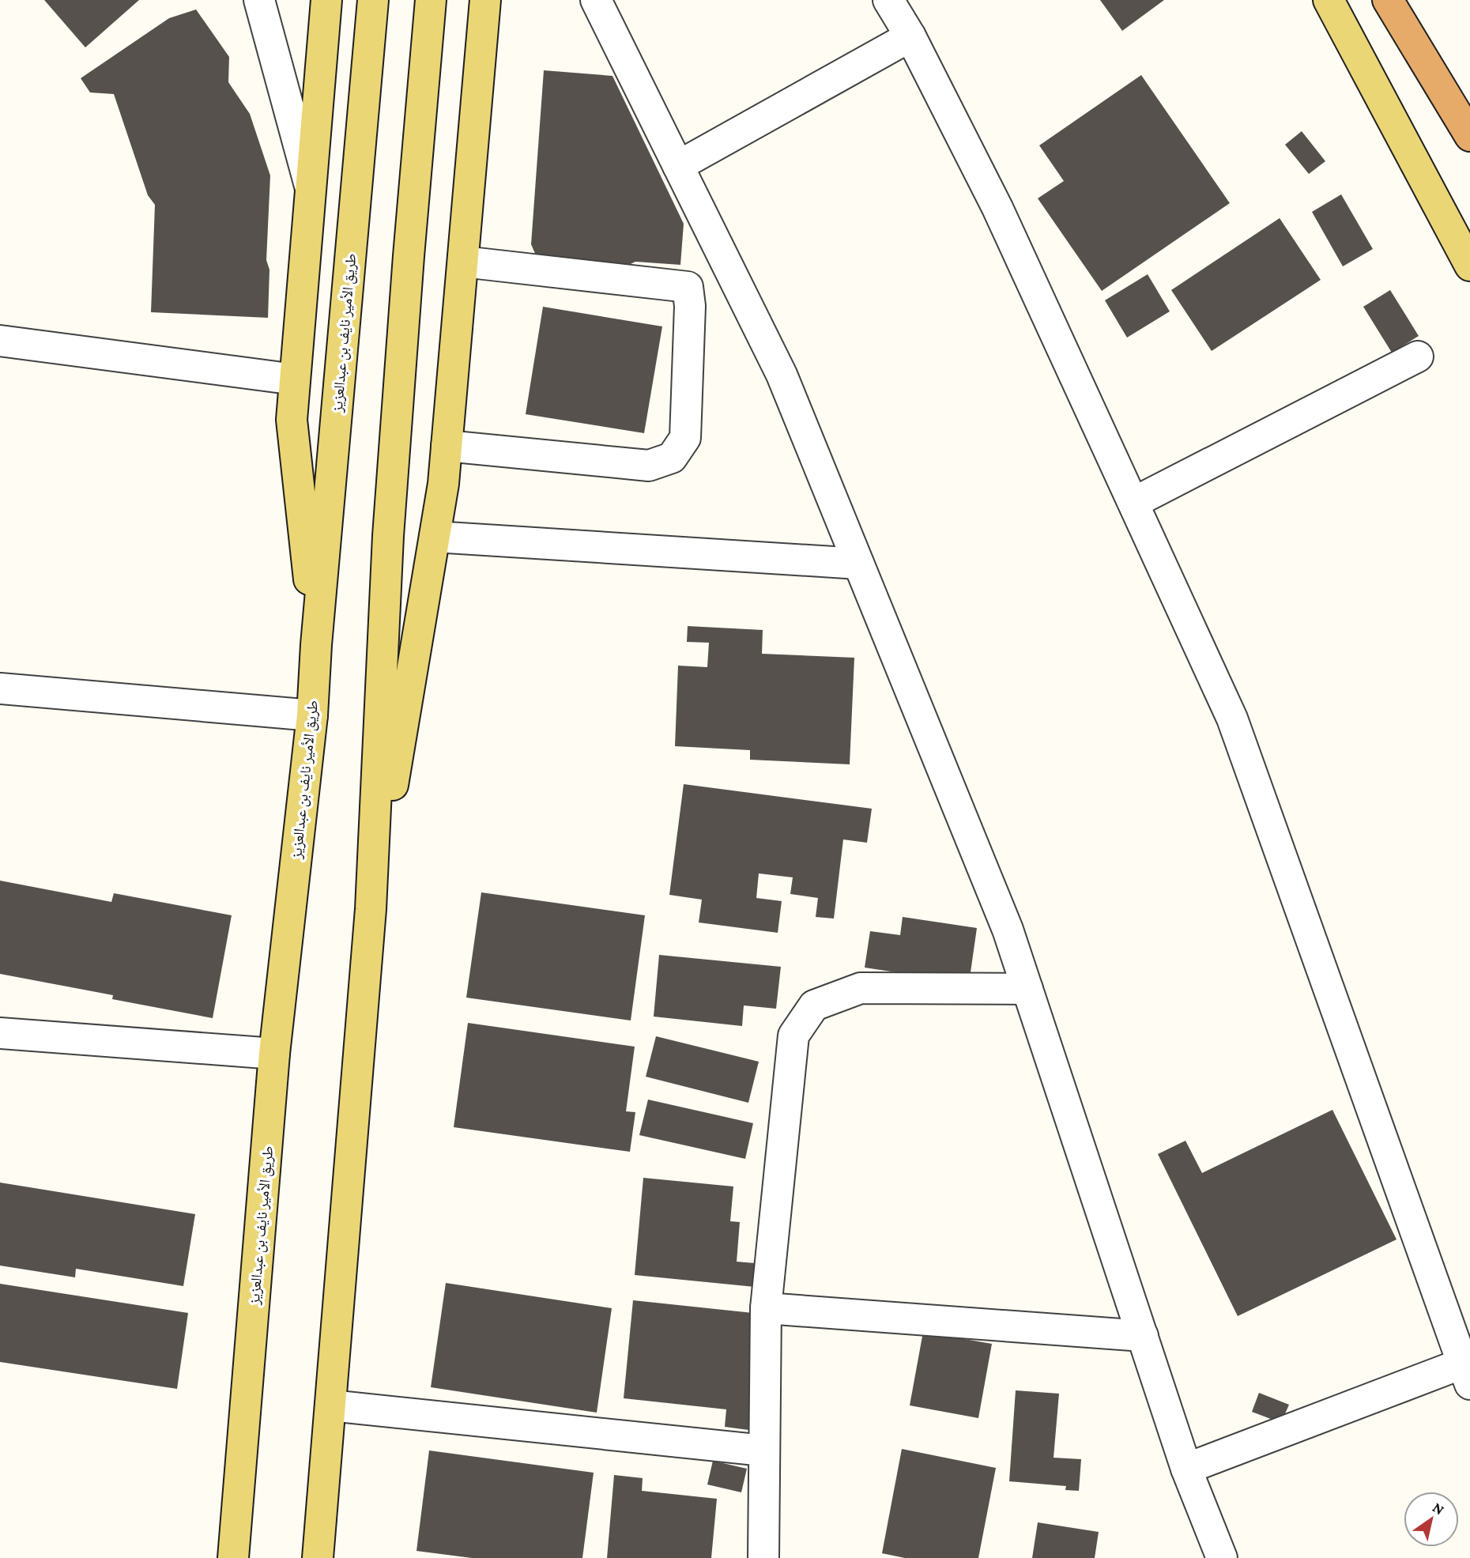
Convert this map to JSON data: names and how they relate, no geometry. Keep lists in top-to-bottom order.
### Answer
{
  "streets": {
    "main road": ["طريق الأمير نايف بن عبدالعزيز"]
  },
  "north": "top right"
}
